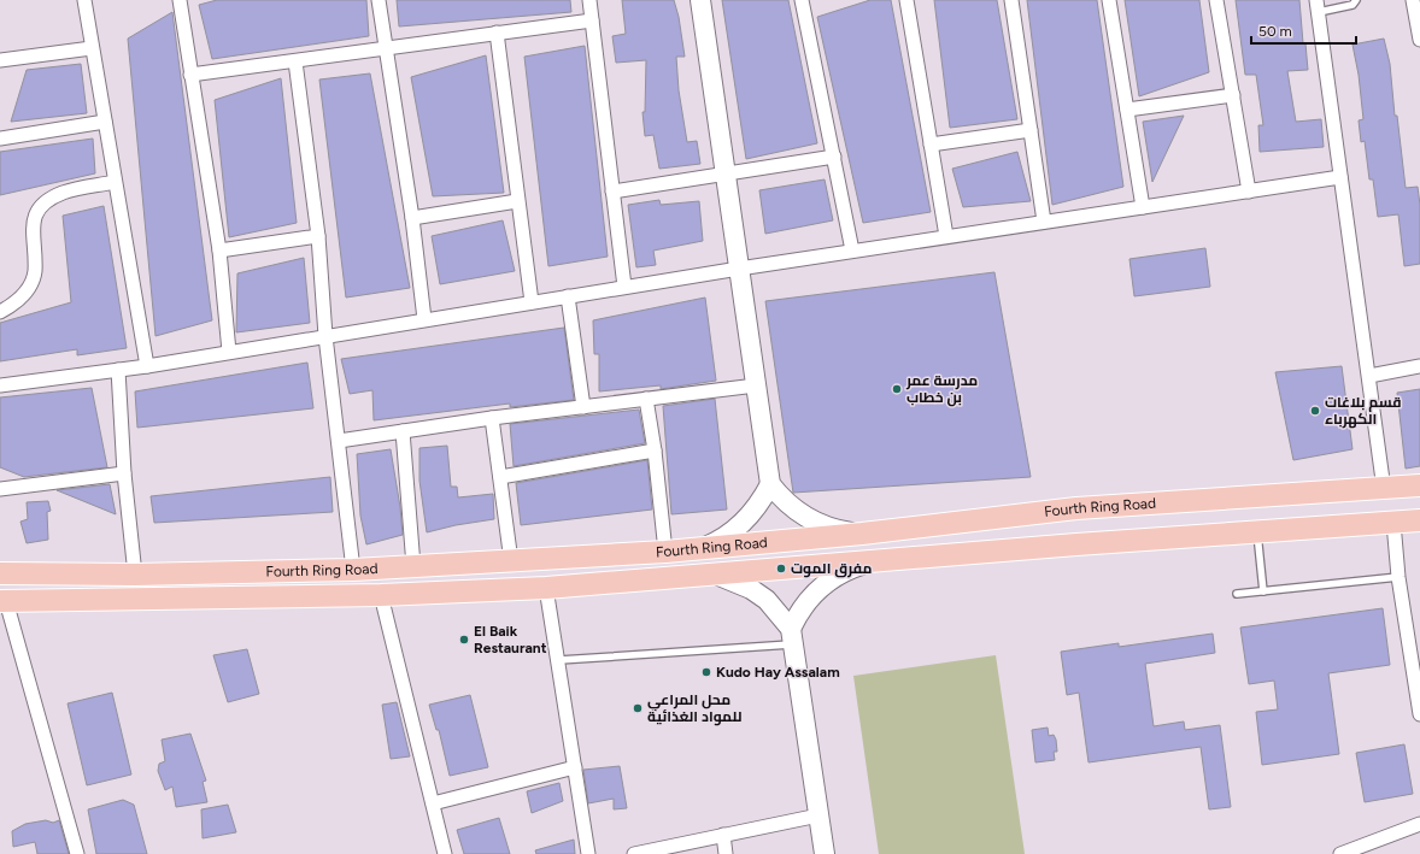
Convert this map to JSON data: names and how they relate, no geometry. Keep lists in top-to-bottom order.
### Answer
{
  "streets": {
    "main road": ["Fourth Ring Road"]
  },
  "places": [
    "مدرسة عمر بن خطاب",
    "قسم بلاغات الكهرباء",
    "مفرق الموت",
    "El Baik Restaurant",
    "Kudo Hay Assalam",
    "محل المراعي للمواد الغذائية"
  ],
  "scale_bar": "50 m"
}
